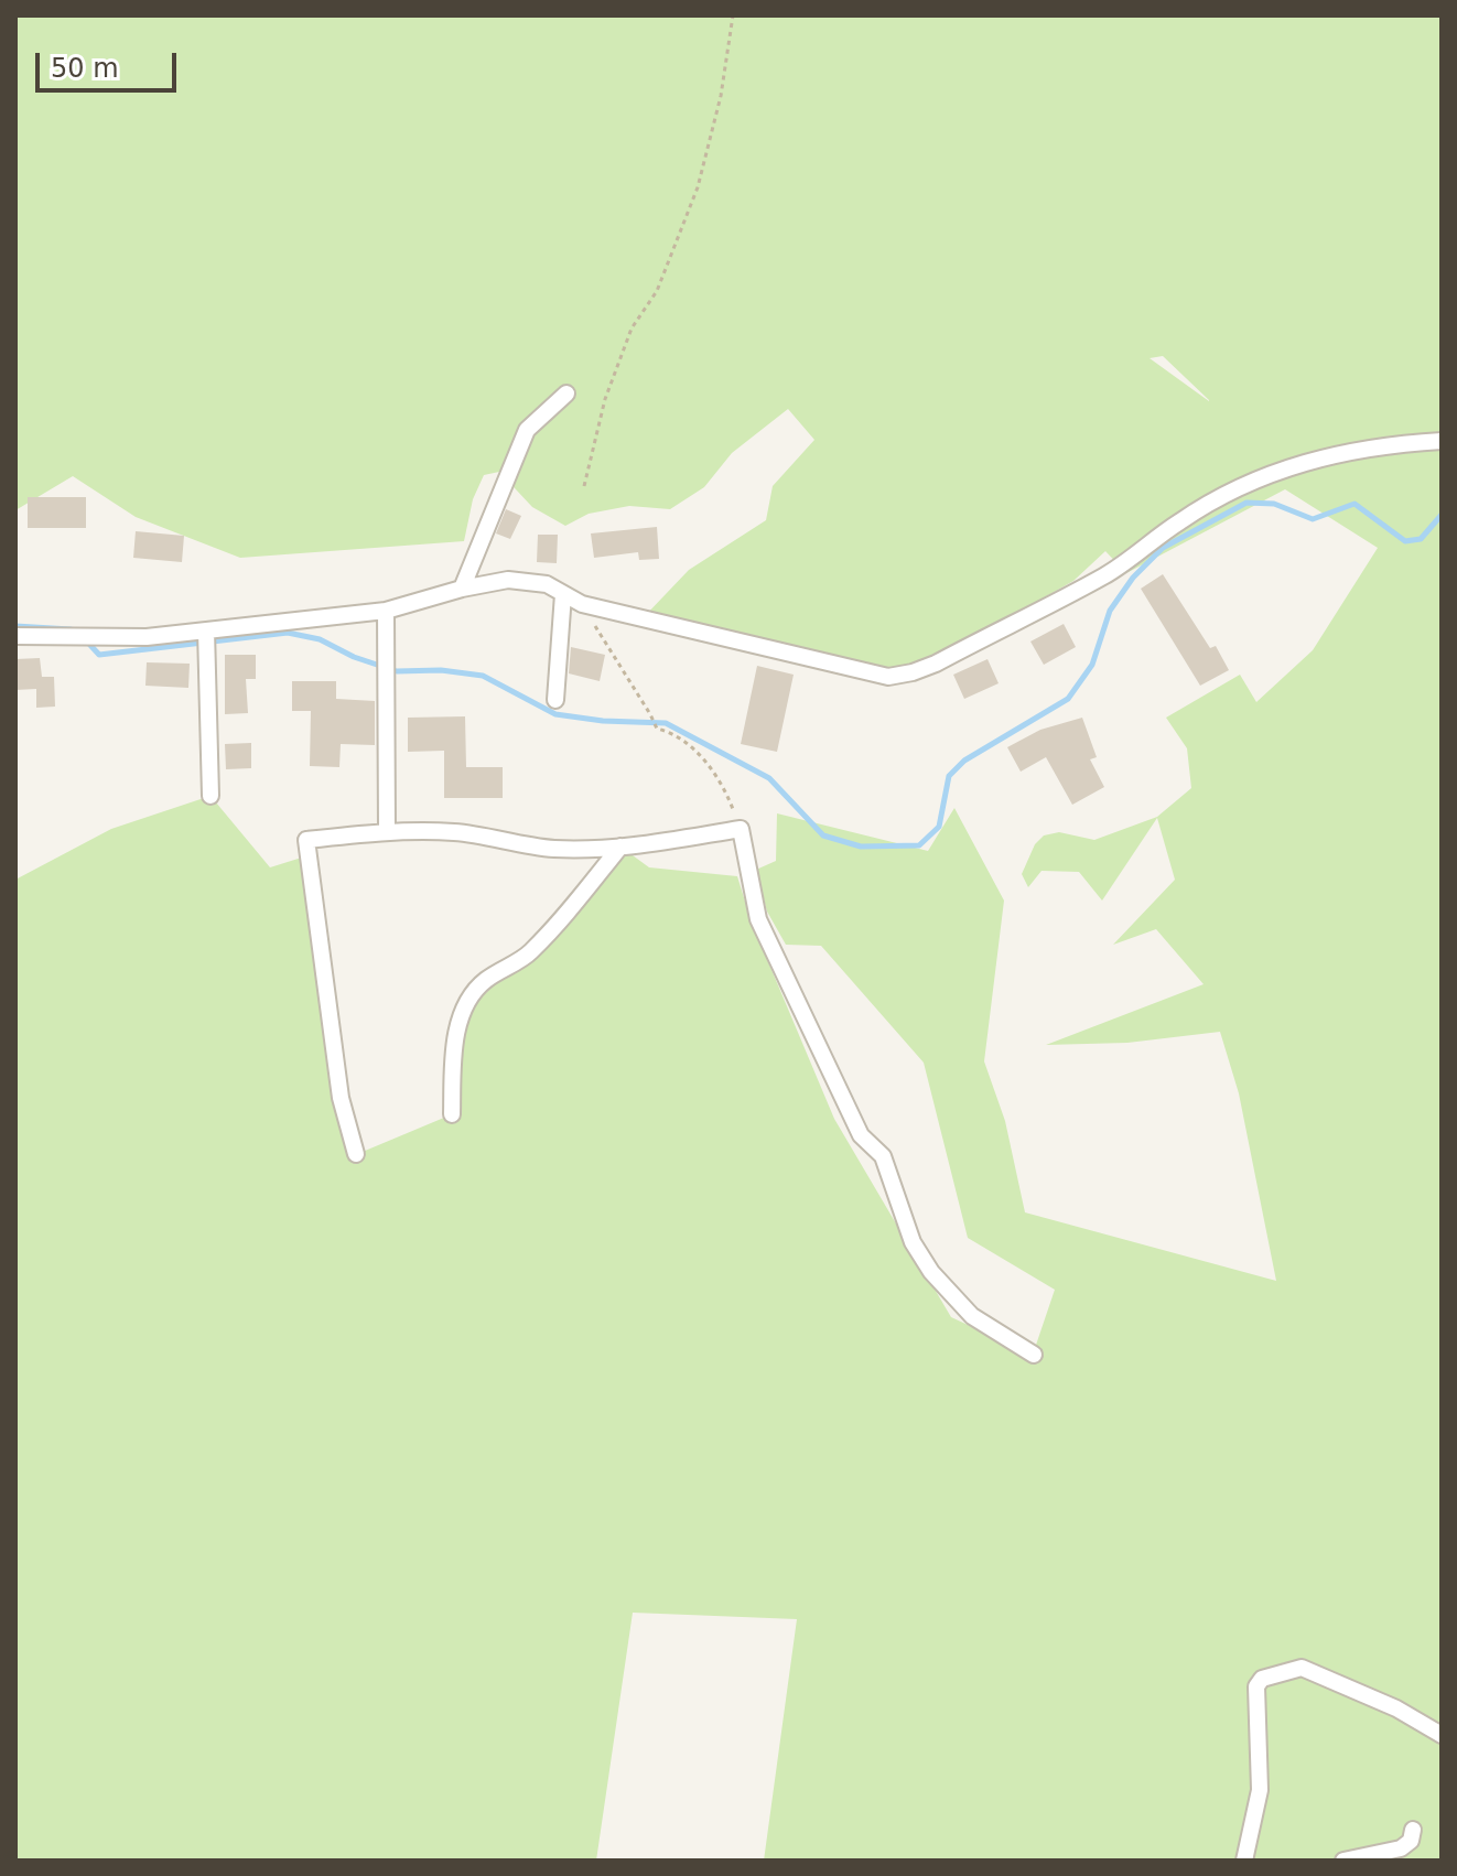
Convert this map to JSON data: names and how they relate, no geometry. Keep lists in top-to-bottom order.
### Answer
{
  "scale_bar": "50 m"
}
